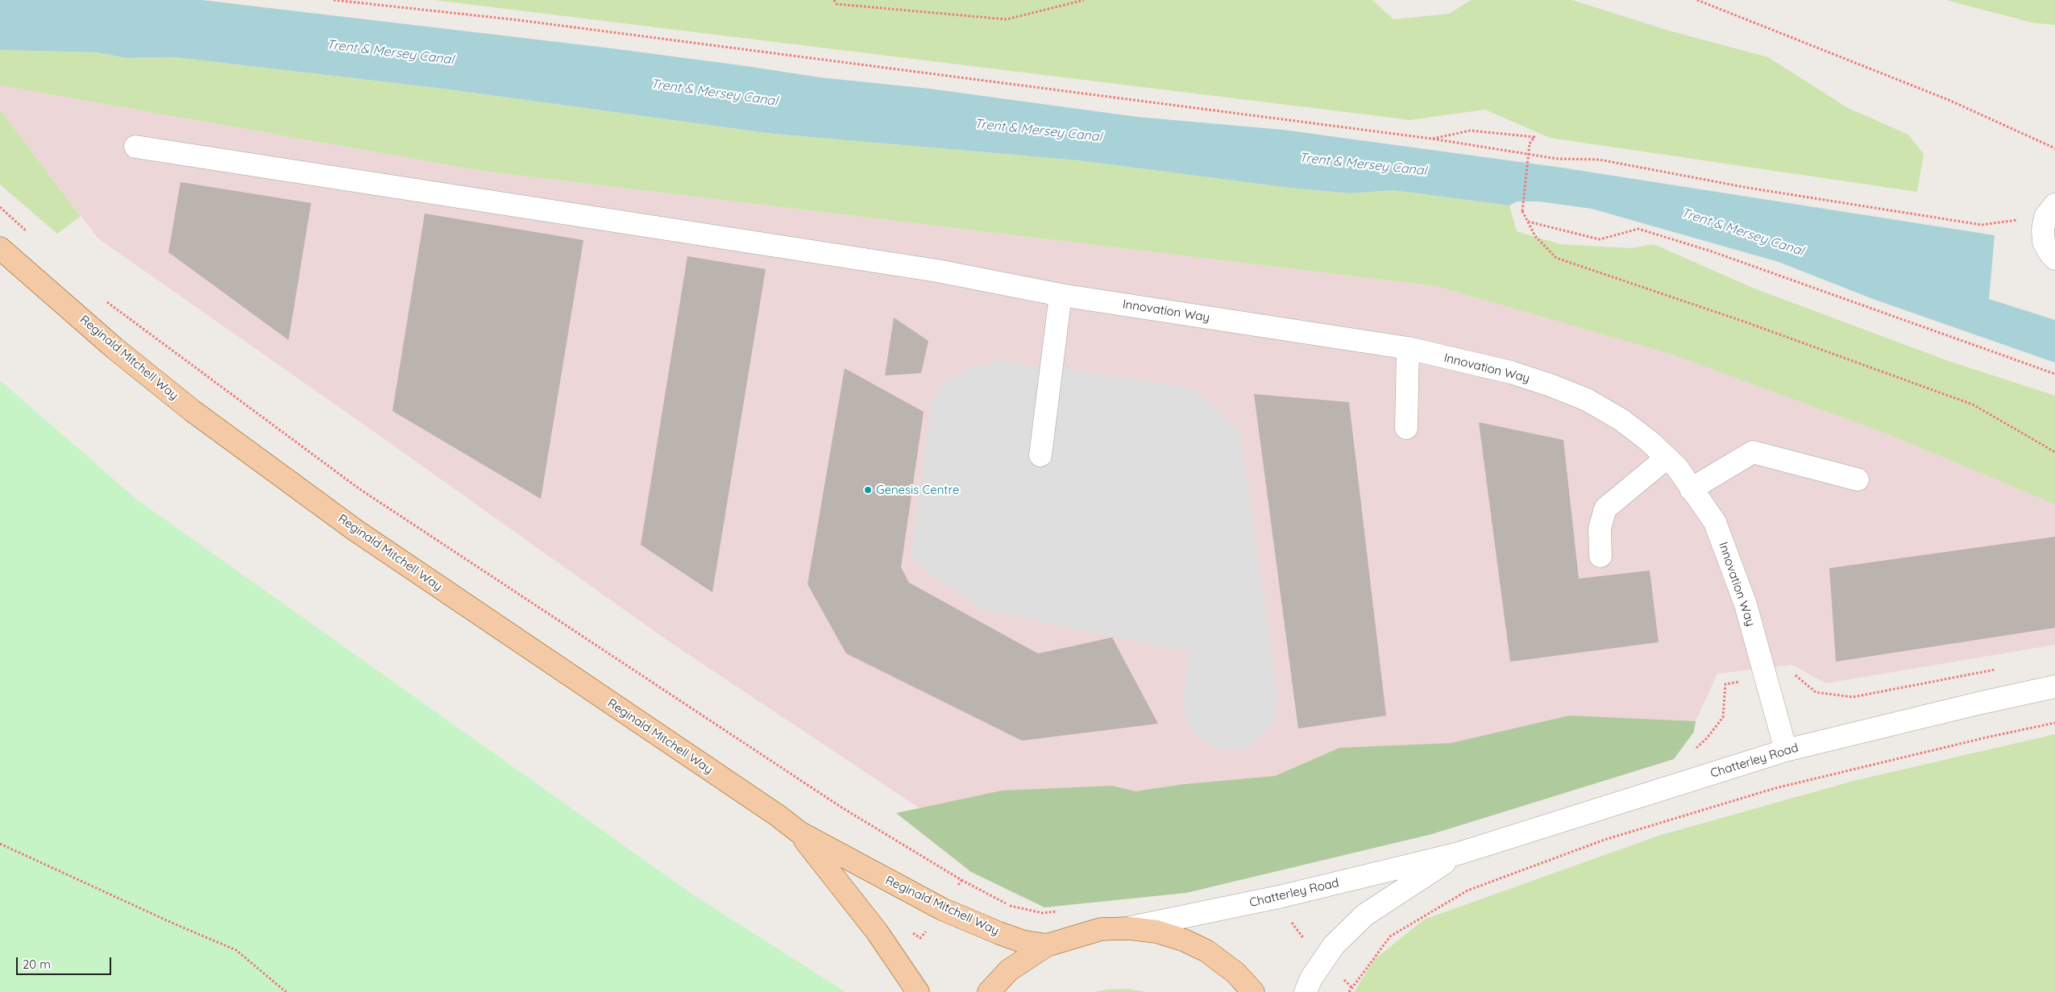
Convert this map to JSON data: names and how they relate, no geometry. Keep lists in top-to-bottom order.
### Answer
{
  "streets": {
    "main road": ["Reginald Mitchell Way"],
    "street": ["Innovation Way", "Chatterley Road"]
  },
  "crossings": [
    ["Innovation Way", "Chatterley Road"]
  ],
  "water": ["Trent & Mersey Canal"],
  "places": ["Genesis Centre"],
  "scale_bar": "20 m"
}
